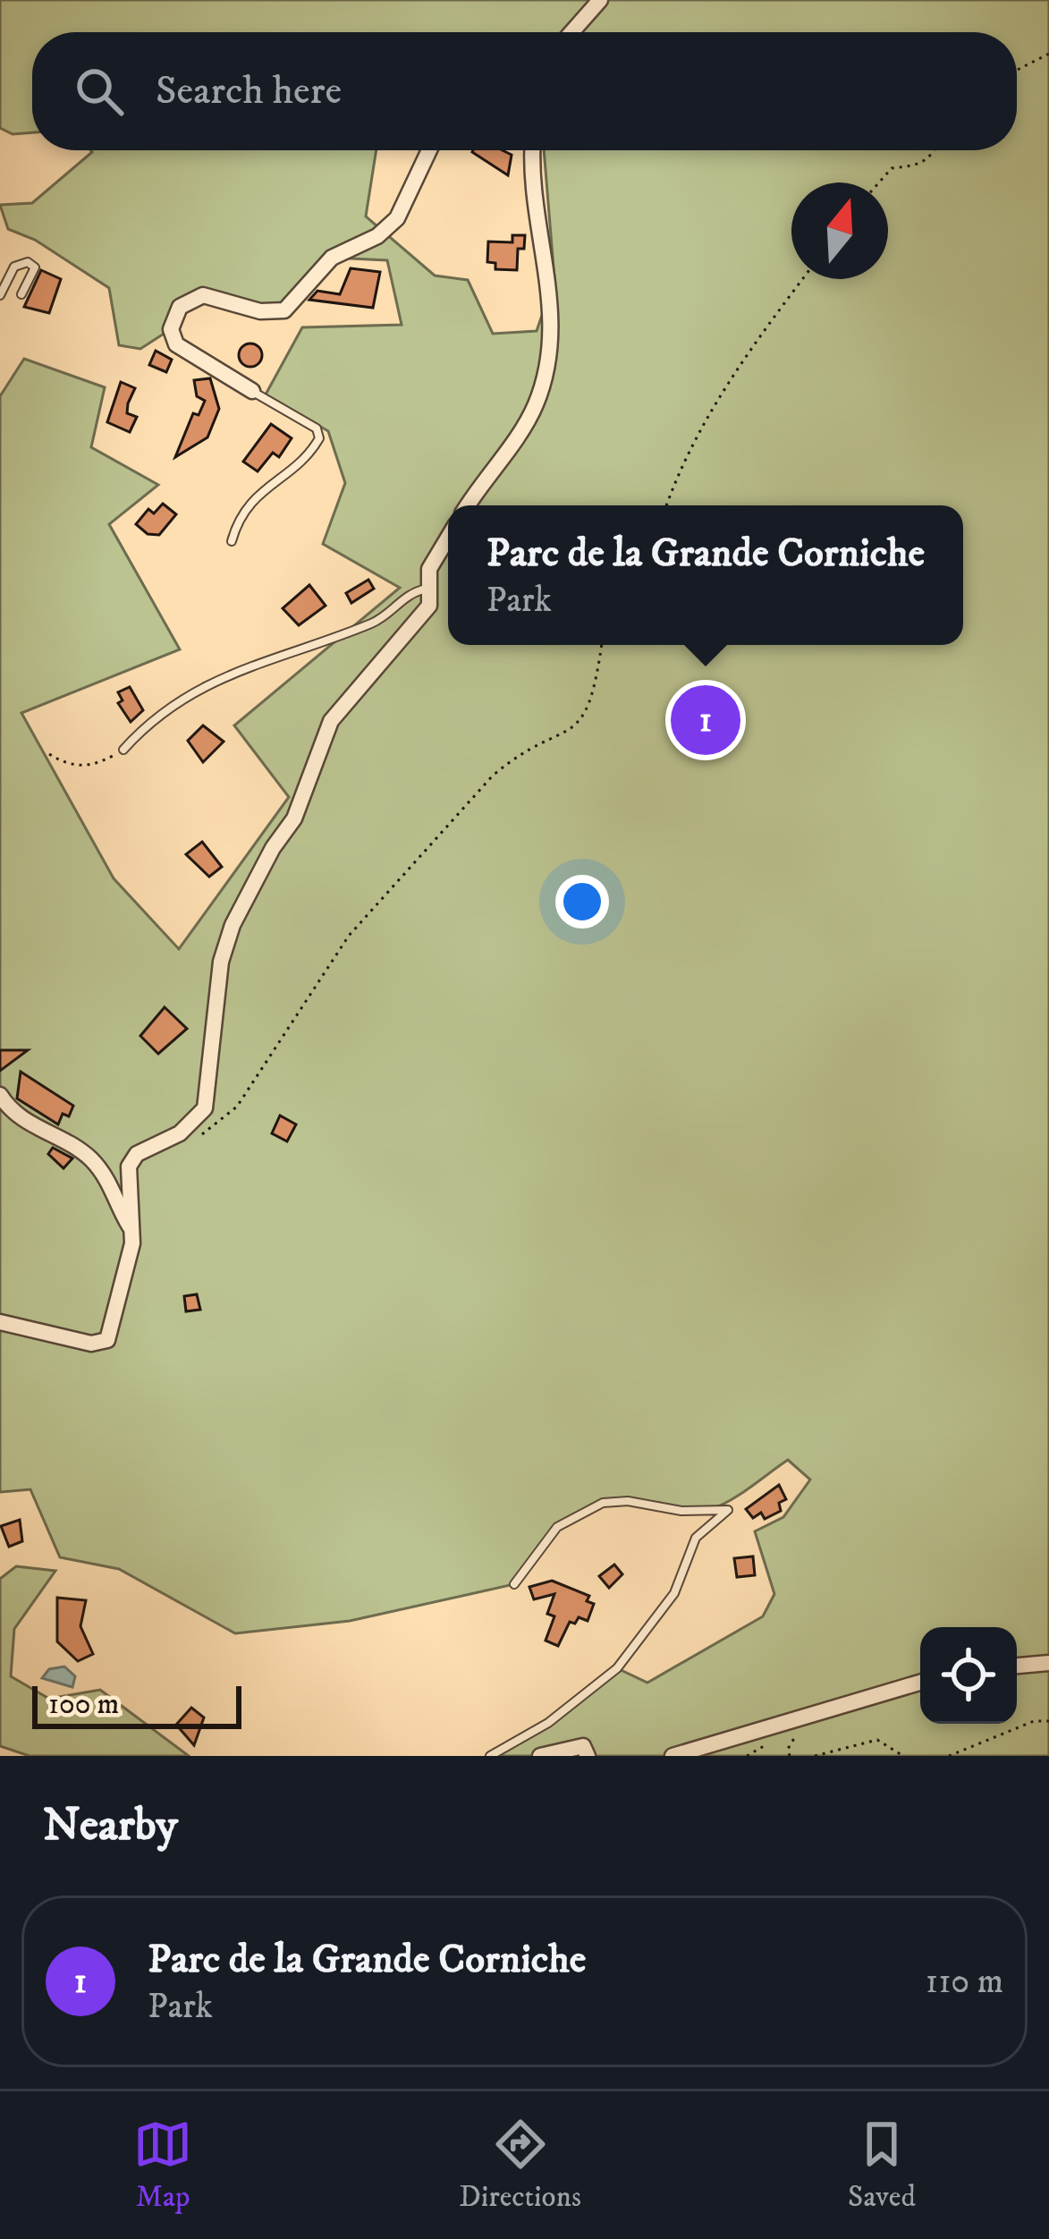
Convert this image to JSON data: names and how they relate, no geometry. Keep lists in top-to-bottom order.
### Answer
{
  "scale_bar": "100 m",
  "north": "top",
  "page": {
    "search": "Search here",
    "popup": ["Parc de la Grande Corniche", "Park"],
    "pins": "1",
    "scale": "100 m",
    "heading": "Nearby",
    "list": [
      {
        "mark": "1",
        "name": "Parc de la Grande Corniche",
        "note": "Park",
        "value": "110 m"
      }
    ],
    "nav": ["Map", "Directions", "Saved"]
  }
}
